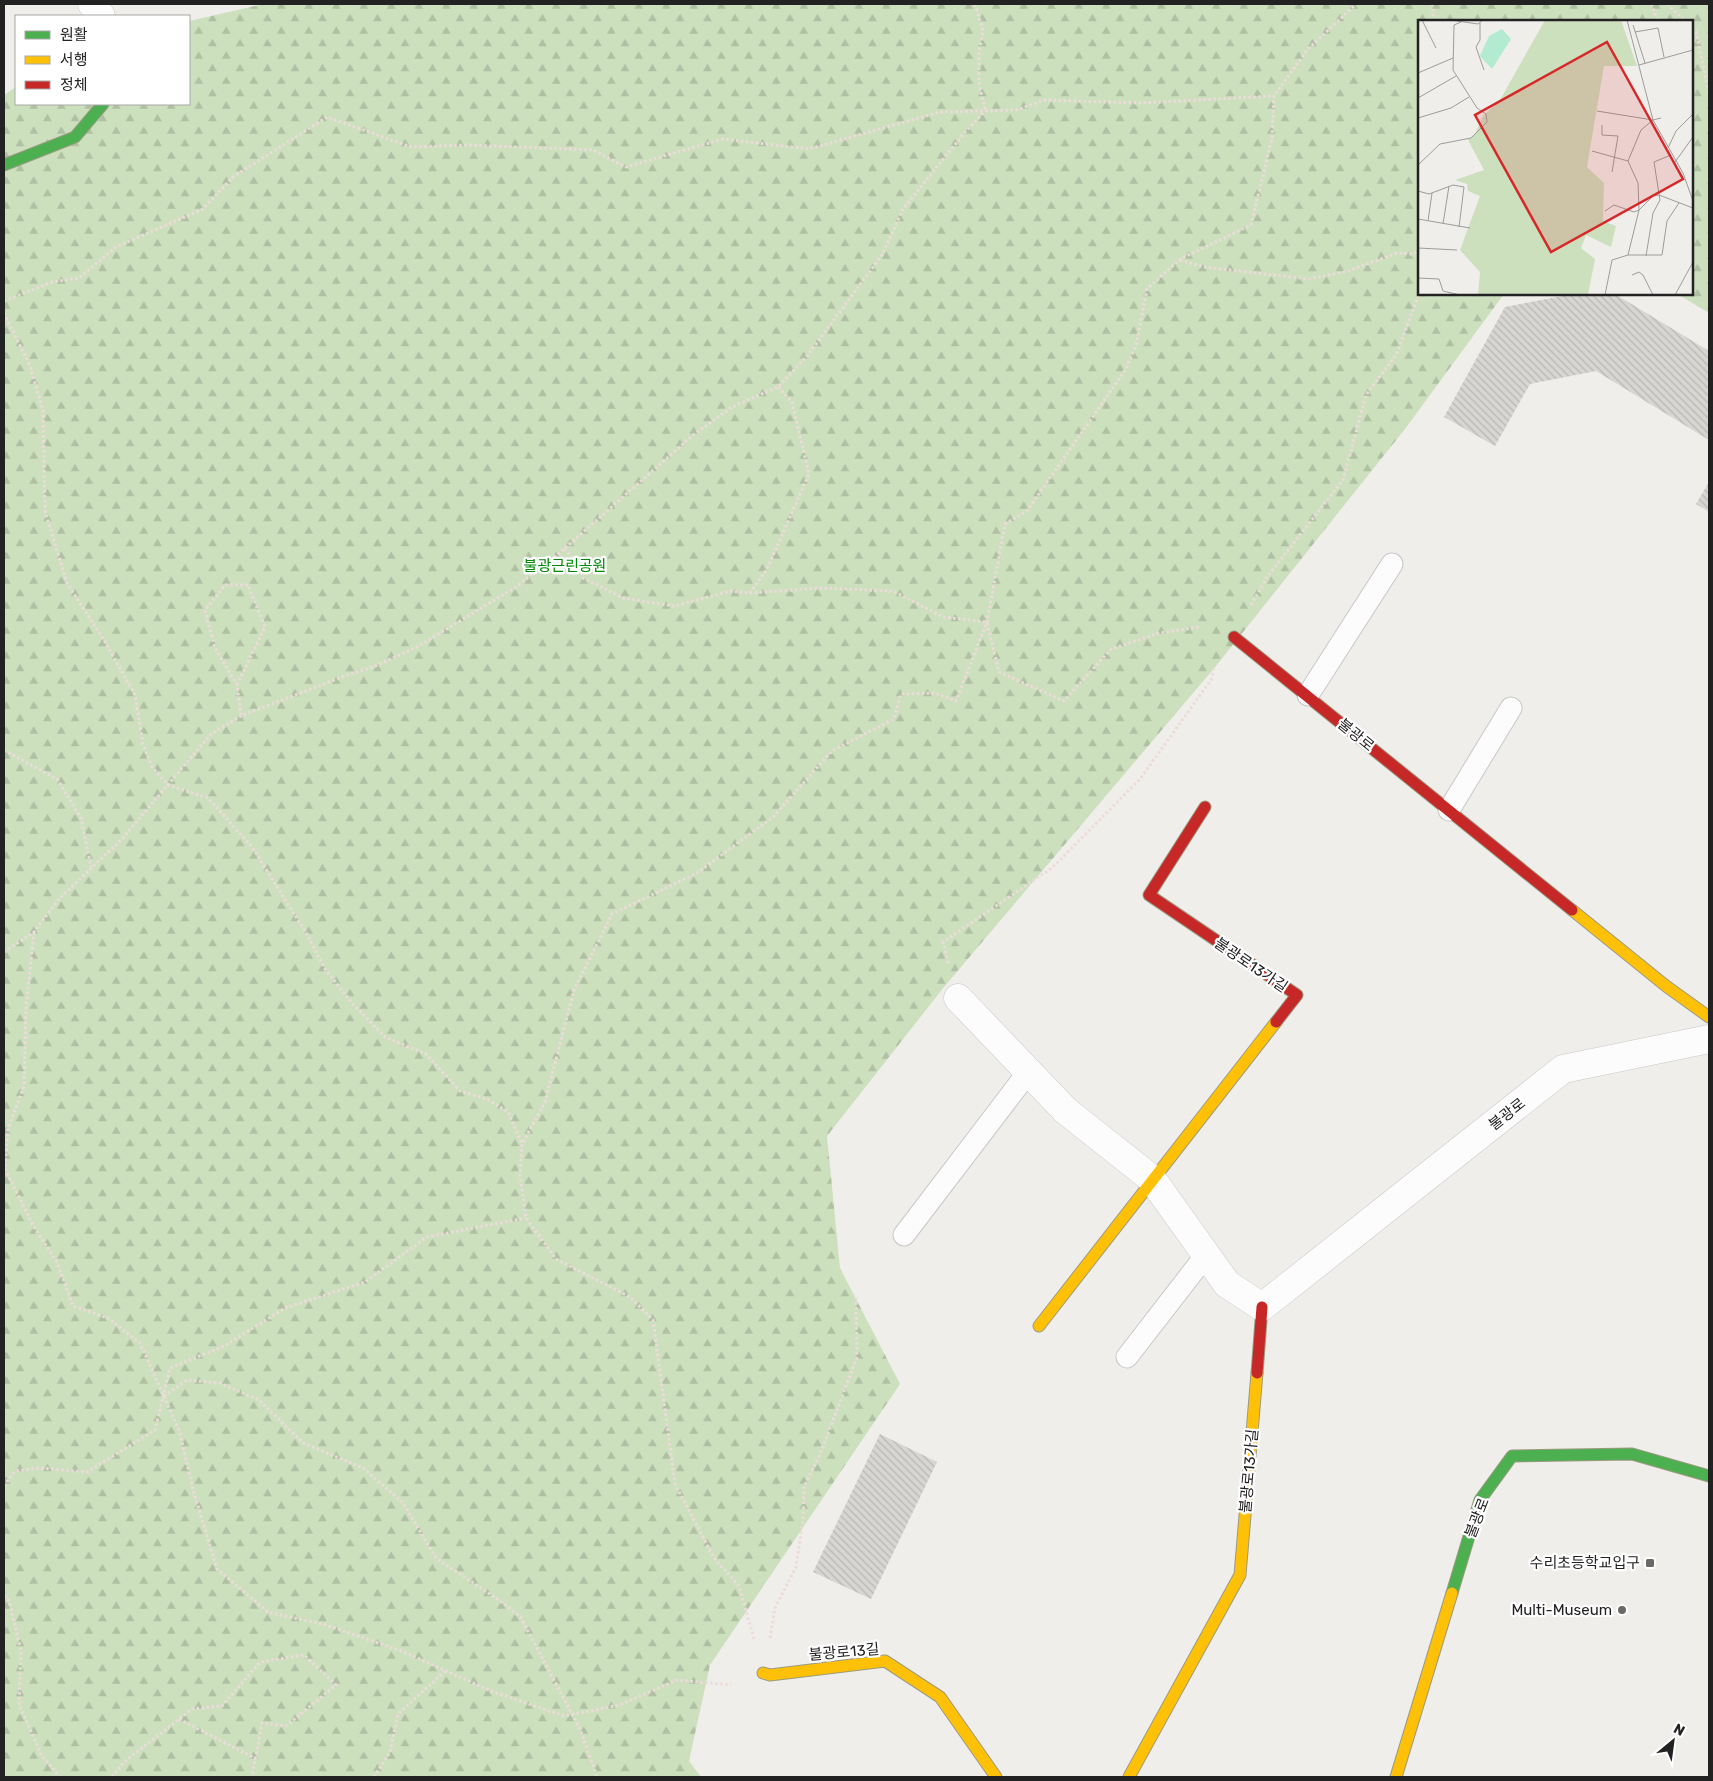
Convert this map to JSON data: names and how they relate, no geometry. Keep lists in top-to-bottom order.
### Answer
{
  "streets": {
    "street": ["불광로", "불광로13가길", "불광로13길"]
  },
  "crossings": [
    ["불광로", "불광로13가길"]
  ],
  "parks": ["불광근린공원"],
  "places": {
    "transit": ["수리초등학교입구"],
    "other": ["Multi-Museum"]
  },
  "legend": ["원활", "서행", "정체"],
  "north": "top right"
}
